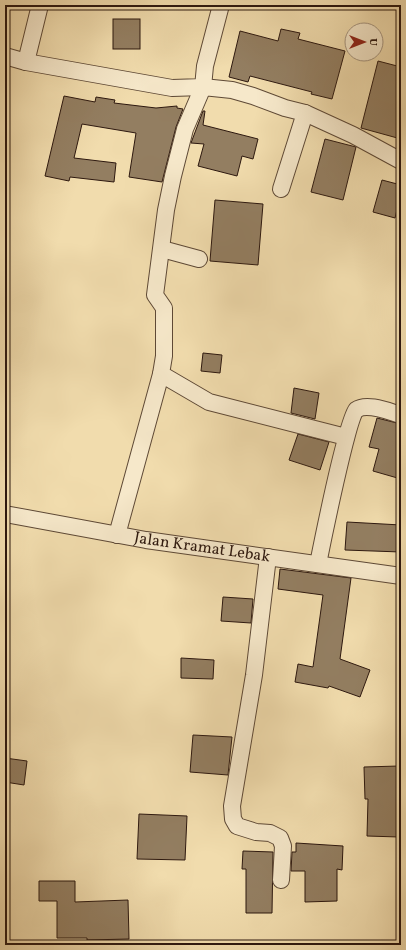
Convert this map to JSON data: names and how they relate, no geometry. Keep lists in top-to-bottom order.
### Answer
{
  "streets": {
    "street": ["Jalan Kramat Lebak"]
  },
  "north": "right"
}
